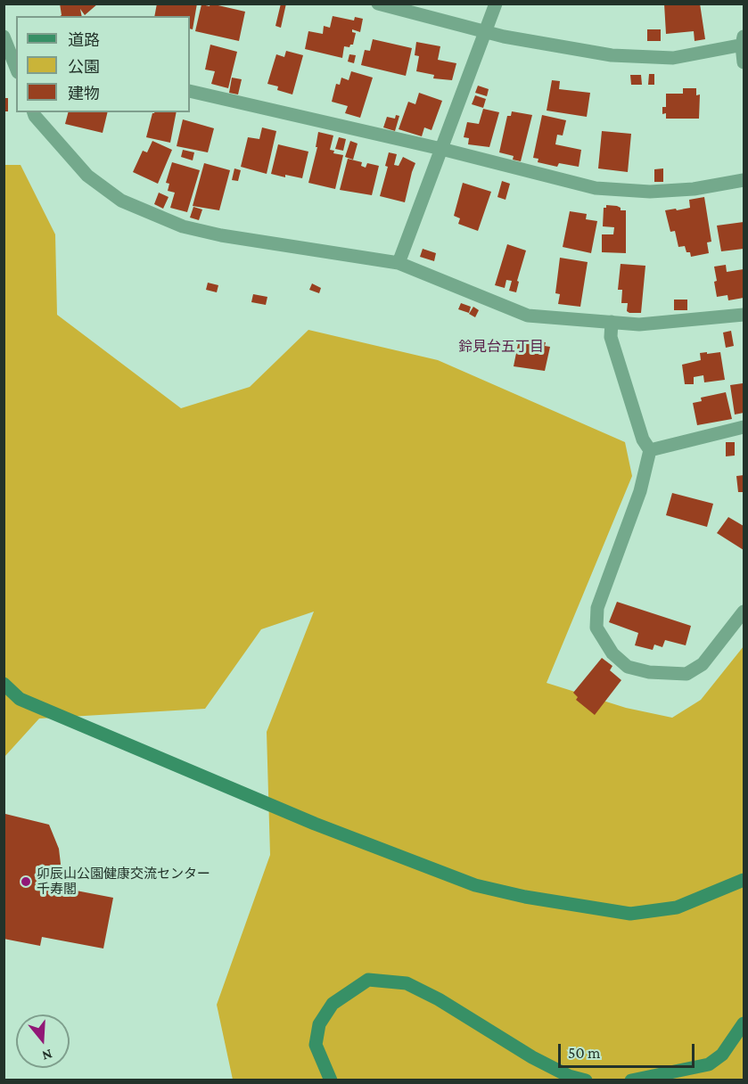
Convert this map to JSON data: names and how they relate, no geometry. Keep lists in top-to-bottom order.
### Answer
{
  "districts": ["鈴見台五丁目"],
  "places": ["卯辰山公園健康交流センター 千寿閣"],
  "legend": ["道路", "公園", "建物"],
  "scale_bar": "50 m",
  "north": "bottom"
}
